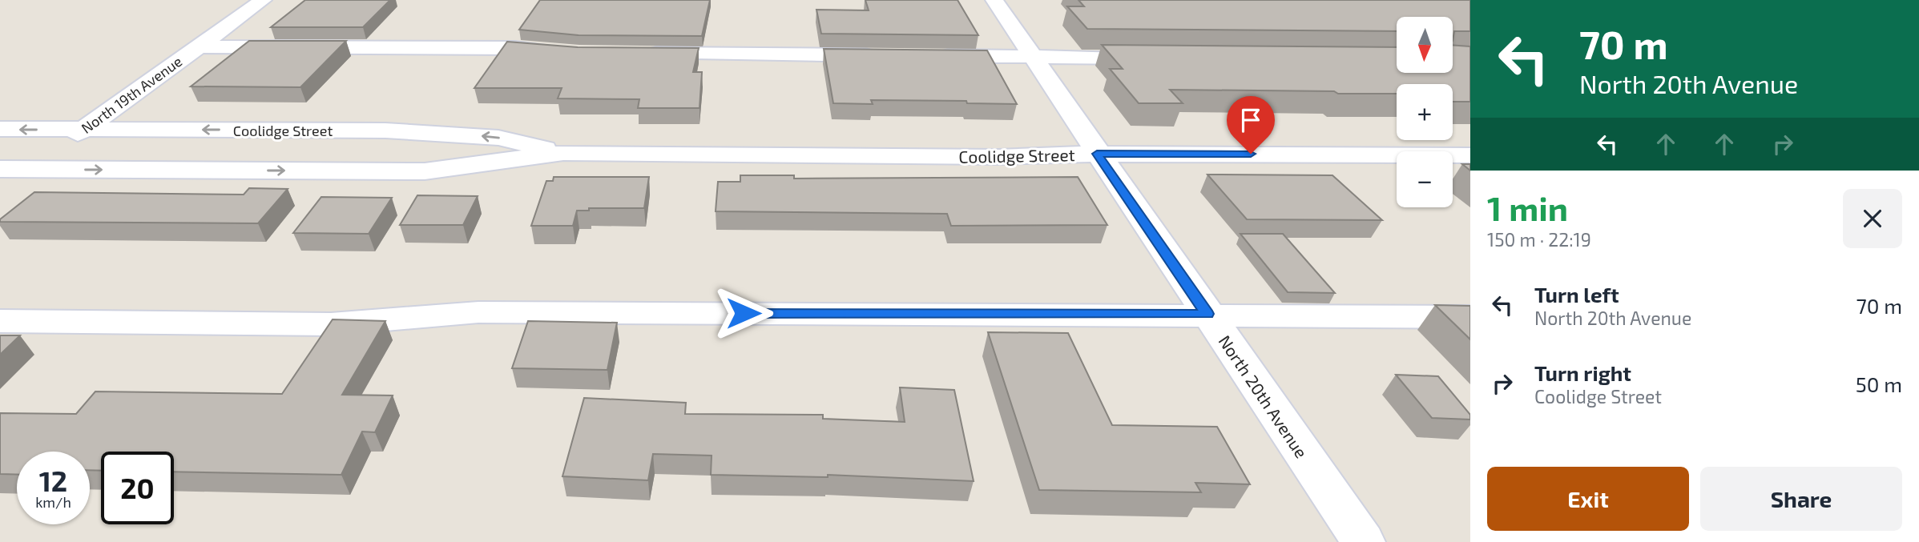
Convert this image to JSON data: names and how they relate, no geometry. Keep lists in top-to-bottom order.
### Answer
{
  "streets": {
    "street": ["North 19th Avenue", "Coolidge Street", "North 20th Avenue"]
  },
  "crossings": [
    ["North 19th Avenue", "Coolidge Street"],
    ["Coolidge Street", "North 20th Avenue"]
  ],
  "north": "bottom",
  "page": {
    "turn": ["70 m", "North 20th Avenue"],
    "map_buttons": ["+", "−"],
    "heading": ["1 min", "150 m · 22:19"],
    "list": [
      {
        "name": "Turn left",
        "note": "North 20th Avenue",
        "value": "70 m"
      },
      {
        "name": "Turn right",
        "note": "Coolidge Street",
        "value": "50 m"
      }
    ],
    "speed": "12 km/h",
    "limit": "20",
    "buttons": ["Exit", "Share"]
  }
}
